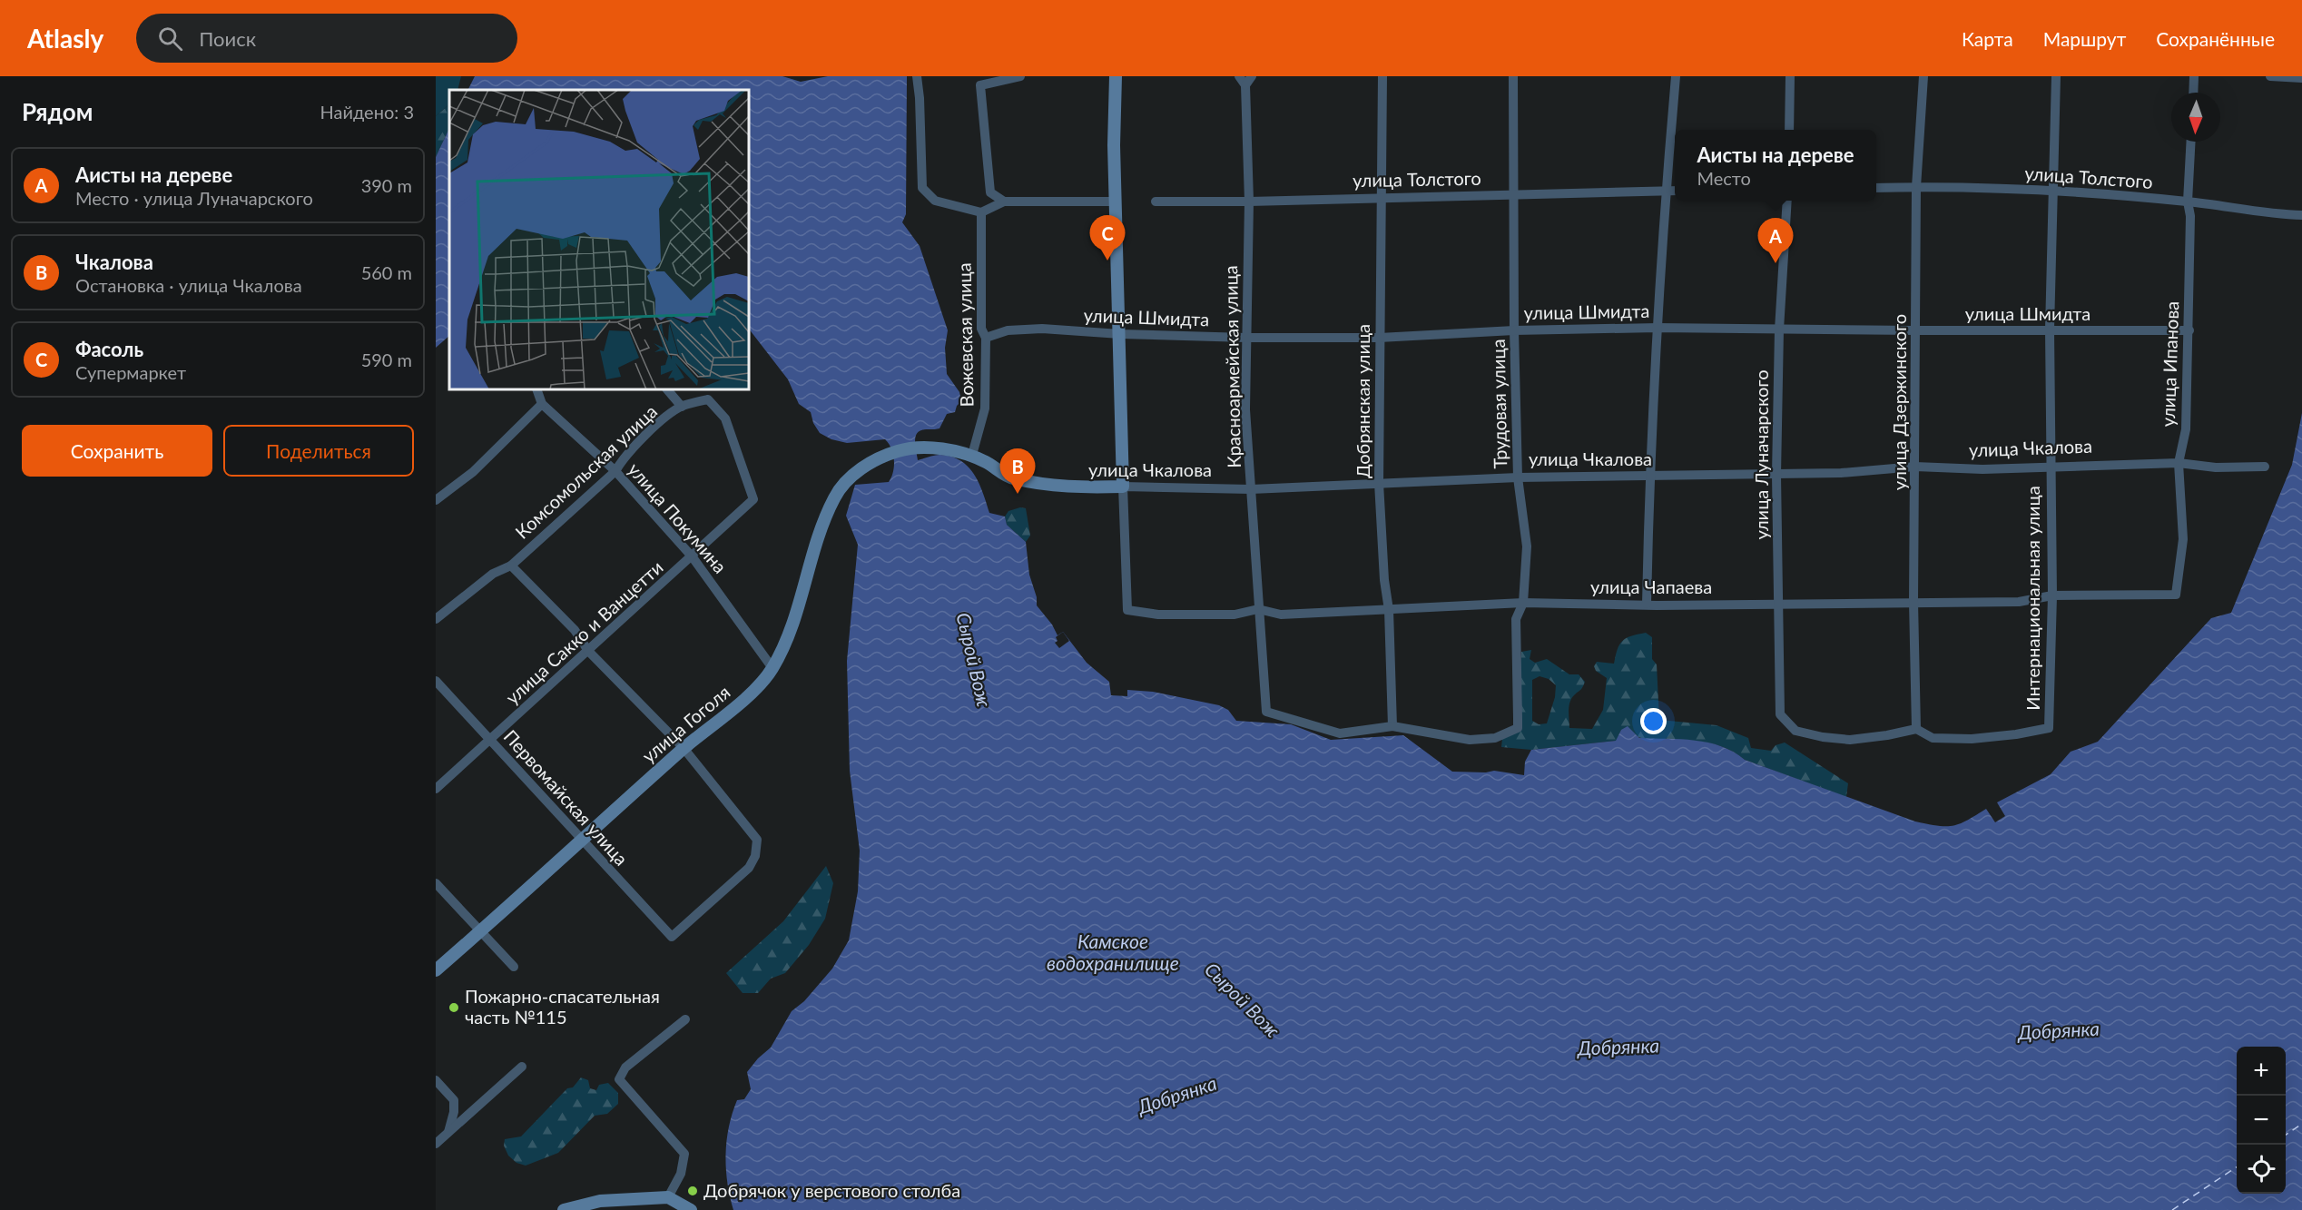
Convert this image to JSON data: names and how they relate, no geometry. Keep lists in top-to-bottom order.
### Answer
{
  "streets": {
    "main road": ["улица Чкалова", "улица Гоголя"],
    "street": [
      "улица Толстого",
      "улица Шмидта",
      "Вожевская улица",
      "улица Ипанова",
      "Красноармейская улица",
      "Добрянская улица",
      "улица Дзержинского",
      "Трудовая улица",
      "улица Луначарского",
      "Комсомольская улица",
      "улица Покумина",
      "улица Чапаева",
      "Интернациональная улица",
      "улица Сакко и Ванцетти",
      "Первомайская улица"
    ]
  },
  "crossings": [
    ["улица Толстого", "улица Ипанова"],
    ["улица Толстого", "Красноармейская улица"],
    ["улица Толстого", "Добрянская улица"],
    ["улица Толстого", "улица Дзержинского"],
    ["улица Толстого", "Трудовая улица"],
    ["улица Толстого", "Интернациональная улица"],
    ["улица Шмидта", "Вожевская улица"],
    ["улица Шмидта", "улица Ипанова"],
    ["улица Шмидта", "Красноармейская улица"],
    ["улица Шмидта", "Добрянская улица"],
    ["улица Шмидта", "улица Дзержинского"],
    ["улица Шмидта", "Трудовая улица"],
    ["улица Шмидта", "улица Луначарского"],
    ["улица Шмидта", "Интернациональная улица"],
    ["Вожевская улица", "улица Чкалова"],
    ["улица Ипанова", "улица Чкалова"],
    ["улица Ипанова", "улица Чапаева"],
    ["Красноармейская улица", "Добрянская улица"],
    ["Красноармейская улица", "Трудовая улица"],
    ["Красноармейская улица", "улица Чкалова"],
    ["Красноармейская улица", "улица Чапаева"],
    ["Добрянская улица", "Трудовая улица"],
    ["Добрянская улица", "улица Чкалова"],
    ["Добрянская улица", "улица Чапаева"],
    ["улица Дзержинского", "улица Чкалова"],
    ["улица Дзержинского", "улица Луначарского"],
    ["улица Дзержинского", "улица Чапаева"],
    ["улица Дзержинского", "Интернациональная улица"],
    ["Трудовая улица", "улица Чкалова"],
    ["Трудовая улица", "улица Чапаева"],
    ["улица Чкалова", "улица Луначарского"],
    ["улица Чкалова", "улица Чапаева"],
    ["улица Чкалова", "Интернациональная улица"],
    ["улица Чкалова", "улица Гоголя"],
    ["улица Луначарского", "улица Чапаева"],
    ["улица Луначарского", "Интернациональная улица"],
    ["Комсомольская улица", "улица Покумина"],
    ["Комсомольская улица", "улица Сакко и Ванцетти"],
    ["улица Покумина", "улица Сакко и Ванцетти"],
    ["улица Покумина", "улица Гоголя"],
    ["улица Чапаева", "Интернациональная улица"],
    ["улица Сакко и Ванцетти", "Первомайская улица"],
    ["улица Гоголя", "Первомайская улица"]
  ],
  "water": ["Сырой Вож", "Камское водохранилище", "Добрянка"],
  "places": ["Пожарно-спасательная часть №115", "Добрячок у верстового столба"],
  "north": "bottom",
  "page": {
    "header": "Atlasly",
    "search": "Поиск",
    "nav": ["Карта", "Маршрут", "Сохранённые"],
    "heading": ["Рядом", "Найдено: 3"],
    "popup": ["Аисты на дереве", "Место"],
    "list": [
      {
        "mark": "A",
        "name": "Аисты на дереве",
        "note": "Место · улица Луначарского",
        "value": "390 m"
      },
      {
        "mark": "B",
        "name": "Чкалова",
        "note": "Остановка · улица Чкалова",
        "value": "560 m"
      },
      {
        "mark": "C",
        "name": "Фасоль",
        "note": "Супермаркет",
        "value": "590 m"
      }
    ],
    "pins": ["C", "A", "B"],
    "buttons": ["Сохранить", "Поделиться"],
    "map_buttons": ["+", "−"]
  }
}
